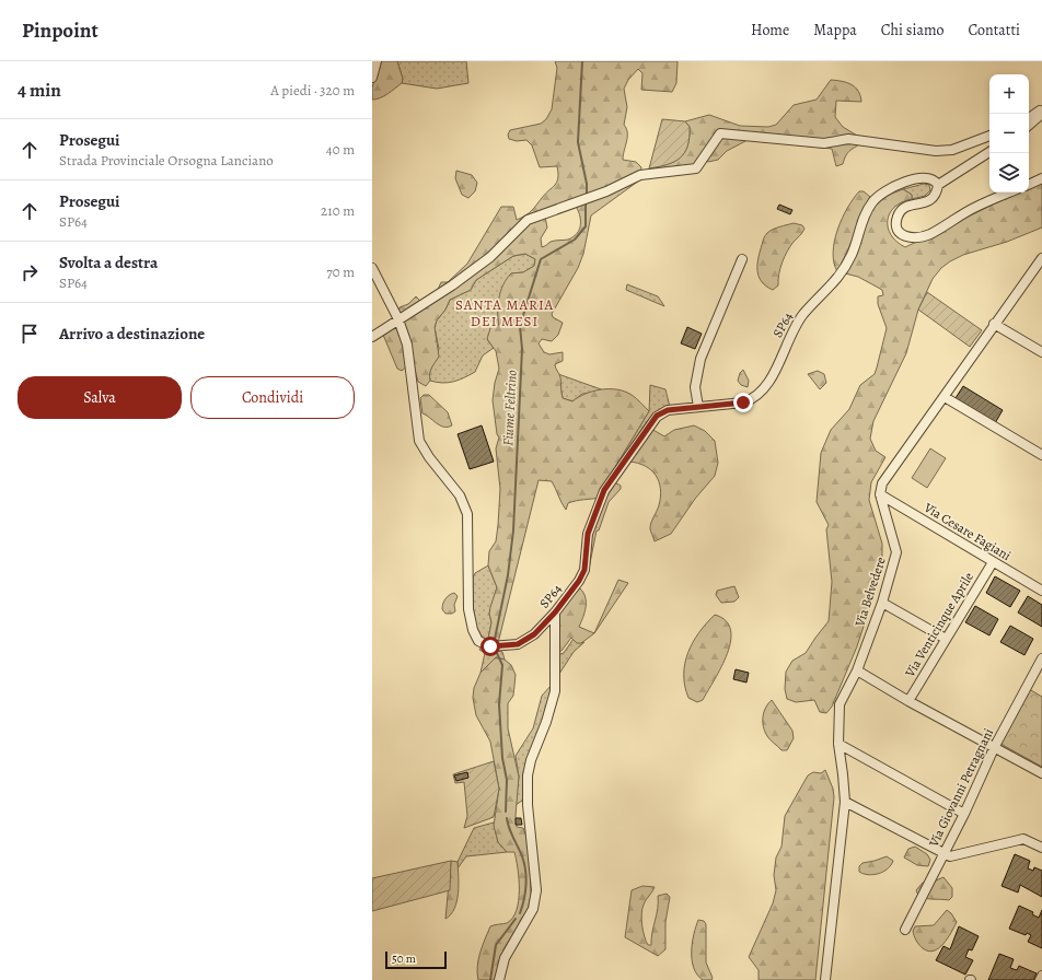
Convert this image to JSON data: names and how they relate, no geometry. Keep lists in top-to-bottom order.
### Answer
{
  "streets": {
    "street": [
      "SP64",
      "Via Cesare Fagiani",
      "Via Belvedere",
      "Via Venticinque Aprile",
      "Via Giovanni Petragnani"
    ]
  },
  "crossings": [
    ["Via Cesare Fagiani", "Via Belvedere"],
    ["Via Cesare Fagiani", "Via Venticinque Aprile"]
  ],
  "districts": ["SANTA MARIA DEI MESI"],
  "water": ["Fiume Feltrino"],
  "scale_bar": "50 m",
  "page": {
    "header": "Pinpoint",
    "nav": [
      "Home",
      "Mappa",
      "Chi siamo",
      "Contatti"
    ],
    "heading": ["4 min", "A piedi · 320 m"],
    "map_buttons": ["+", "−"],
    "list": [
      ["Prosegui", "Strada Provinciale Orsogna Lanciano", "40 m"],
      ["Prosegui", "SP64", "210 m"],
      ["Svolta a destra", "SP64", "70 m"],
      "Arrivo a destinazione"
    ],
    "buttons": ["Salva", "Condividi"],
    "scale": "50 m"
  }
}
